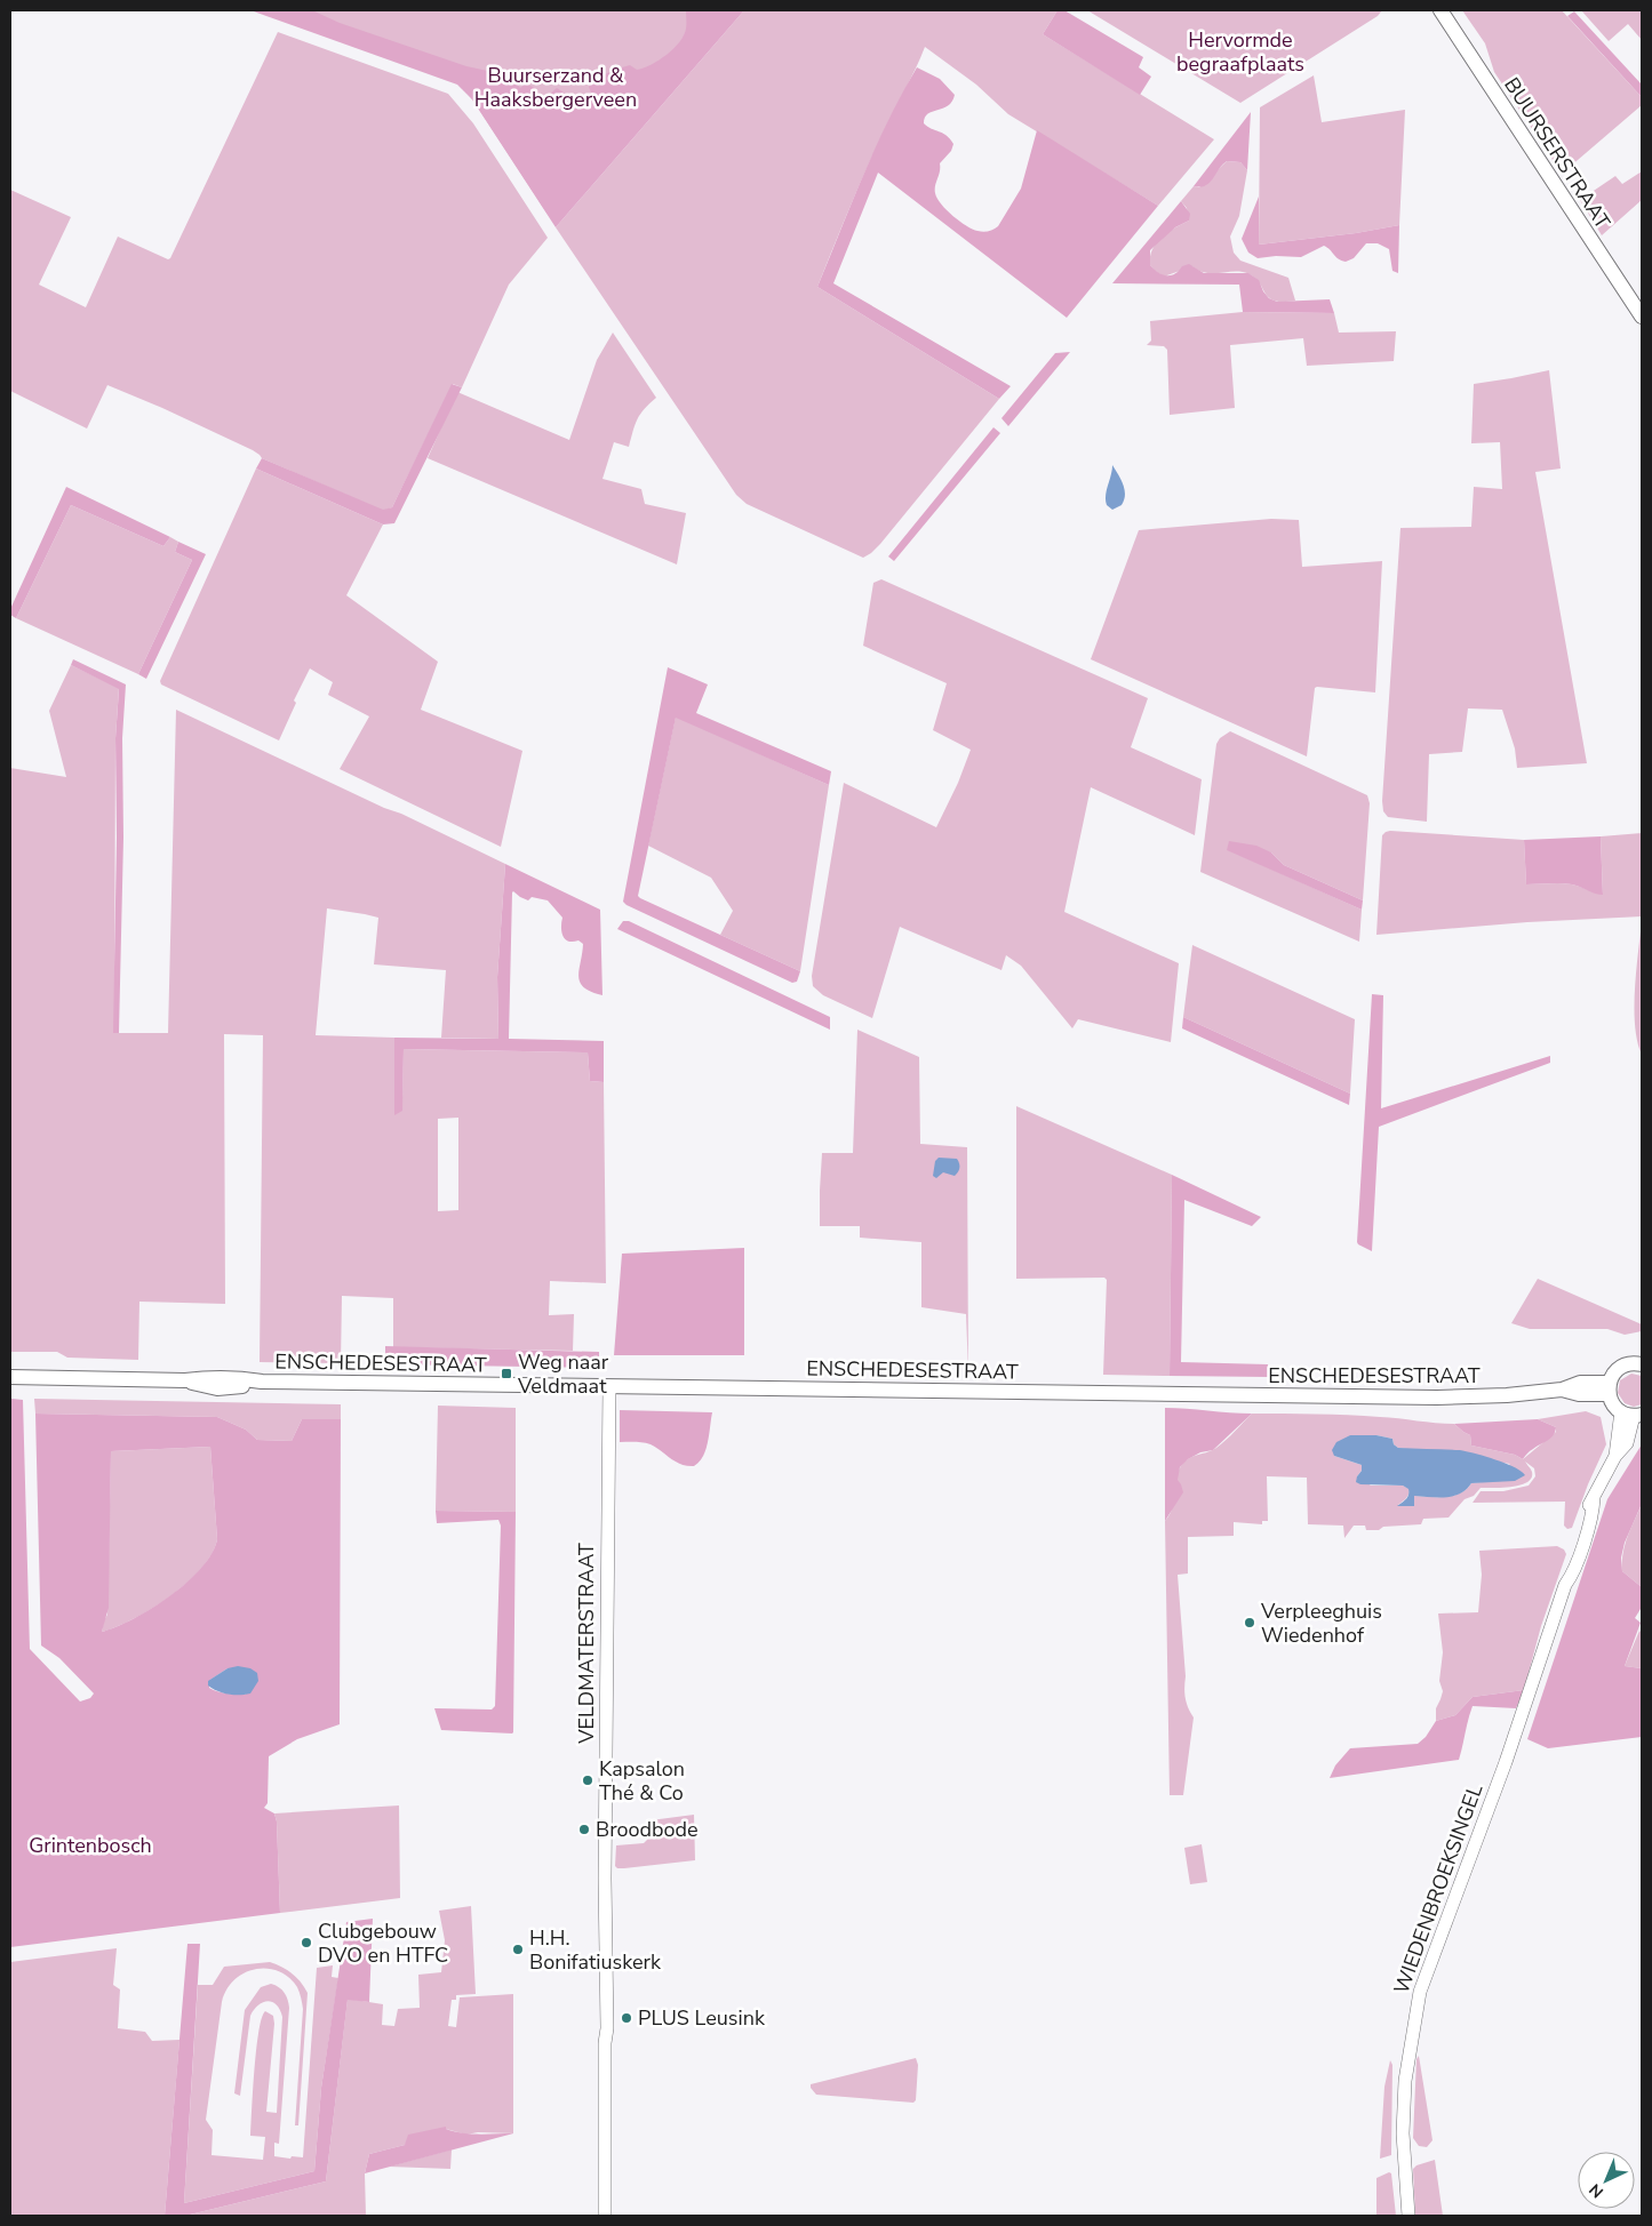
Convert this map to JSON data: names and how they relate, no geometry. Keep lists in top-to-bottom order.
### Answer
{
  "streets": {
    "main road": ["BUURSERSTRAAT", "ENSCHEDESESTRAAT"],
    "street": ["VELDMATERSTRAAT", "WIEDENBROEKSINGEL"]
  },
  "crossings": [
    ["ENSCHEDESESTRAAT", "VELDMATERSTRAAT"]
  ],
  "parks": ["Hervormde begraafplaats", "Buurserzand & Haaksbergerveen", "Grintenbosch"],
  "places": {
    "transit": ["Weg naar Veldmaat"],
    "other": [
      "Verpleeghuis Wiedenhof",
      "Kapsalon Thé & Co",
      "Broodbode",
      "Clubgebouw DVO en HTFC",
      "H.H. Bonifatiuskerk",
      "PLUS Leusink"
    ]
  },
  "north": "bottom left"
}
